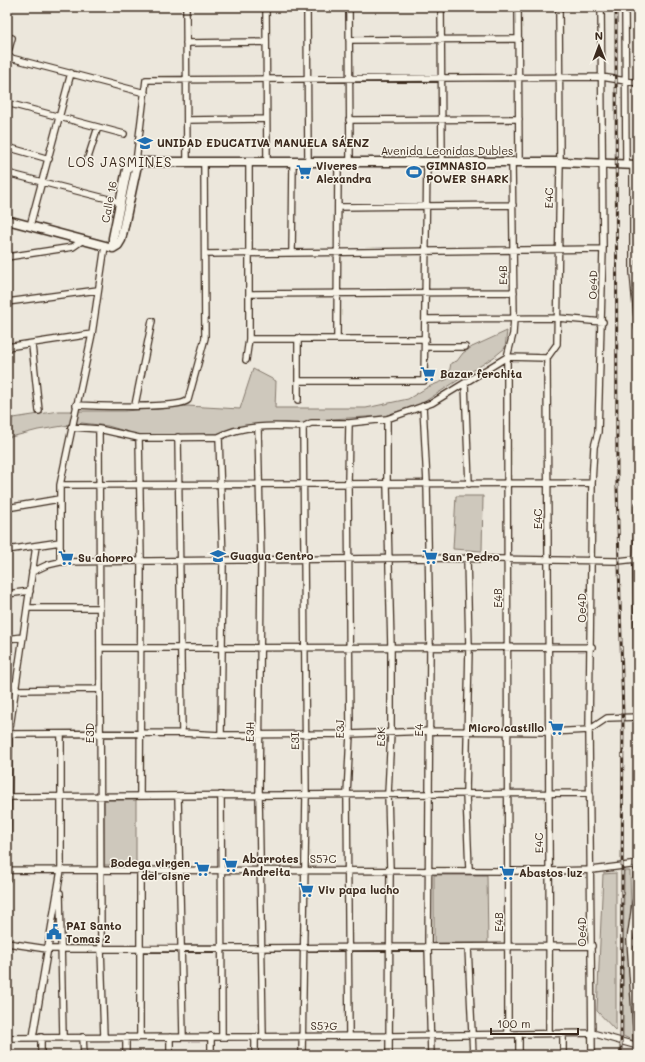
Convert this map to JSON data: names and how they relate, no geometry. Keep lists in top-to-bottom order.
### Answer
{
  "streets": {
    "main road": ["Avenida Leonidas Dubles", "Calle 16"],
    "street": [
      "E4C",
      "E4B",
      "Oe4D",
      "E3J",
      "E4",
      "E3H",
      "E3D",
      "E3K",
      "E3I",
      "S57C",
      "S57G"
    ]
  },
  "crossings": [
    ["Avenida Leonidas Dubles", "E4C"],
    ["Avenida Leonidas Dubles", "Calle 16"],
    ["Avenida Leonidas Dubles", "E4B"],
    ["Avenida Leonidas Dubles", "Oe4D"],
    ["E4C", "S57C"],
    ["E4C", "S57G"],
    ["E4B", "S57C"],
    ["E4B", "S57G"],
    ["Oe4D", "S57C"],
    ["Oe4D", "S57G"],
    ["E3J", "S57C"],
    ["E3J", "S57G"],
    ["E4", "S57C"],
    ["E4", "S57G"],
    ["E3H", "S57C"],
    ["E3H", "S57G"],
    ["E3D", "S57C"],
    ["E3D", "S57G"],
    ["E3K", "S57C"],
    ["E3K", "S57G"],
    ["E3I", "S57C"],
    ["E3I", "S57G"]
  ],
  "districts": ["LOS JASMINES"],
  "places": {
    "school or university": ["UNIDAD EDUCATIVA MANUELA SÁENZ", "Guagua Centro"],
    "supermarket": [
      "Viveres Alexandra",
      "Bazar ferchita",
      "San Pedro",
      "Su ahorro",
      "Micro castillo",
      "Abarrotes Andreita",
      "Bodega virgen del cisne",
      "Abastos luz",
      "Viv papa lucho"
    ],
    "sports": ["GIMNASIO POWER SHARK"],
    "public building": ["PAI Santo Tomas 2"]
  },
  "scale_bar": "100 m",
  "north": "top"
}
